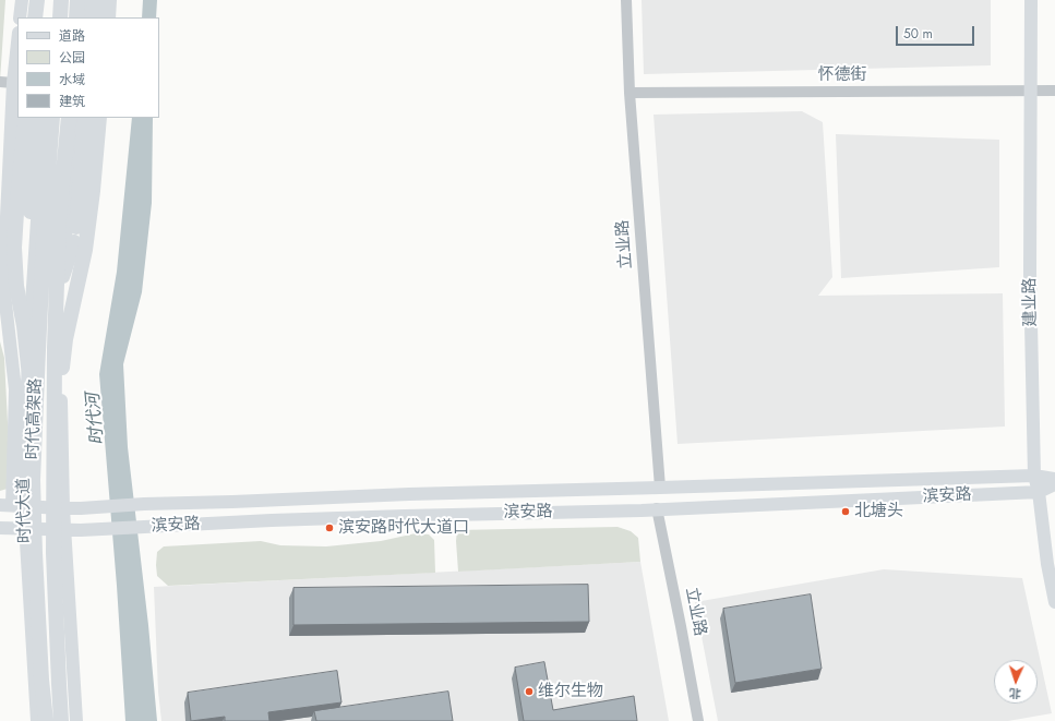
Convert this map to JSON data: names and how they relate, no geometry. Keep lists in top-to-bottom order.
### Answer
{
  "streets": {
    "highway": ["时代高架路"],
    "main road": ["建业路", "滨安路", "时代大道"],
    "street": ["怀德街", "立业路"]
  },
  "crossings": [
    ["怀德街", "立业路"],
    ["怀德街", "建业路"],
    ["立业路", "滨安路"],
    ["建业路", "滨安路"],
    ["滨安路", "时代大道"]
  ],
  "water": ["时代河"],
  "places": ["北塘头", "滨安路时代大道口", "维尔生物"],
  "legend": [
    "道路",
    "公园",
    "水域",
    "建筑"
  ],
  "scale_bar": "50 m",
  "north": "bottom"
}
